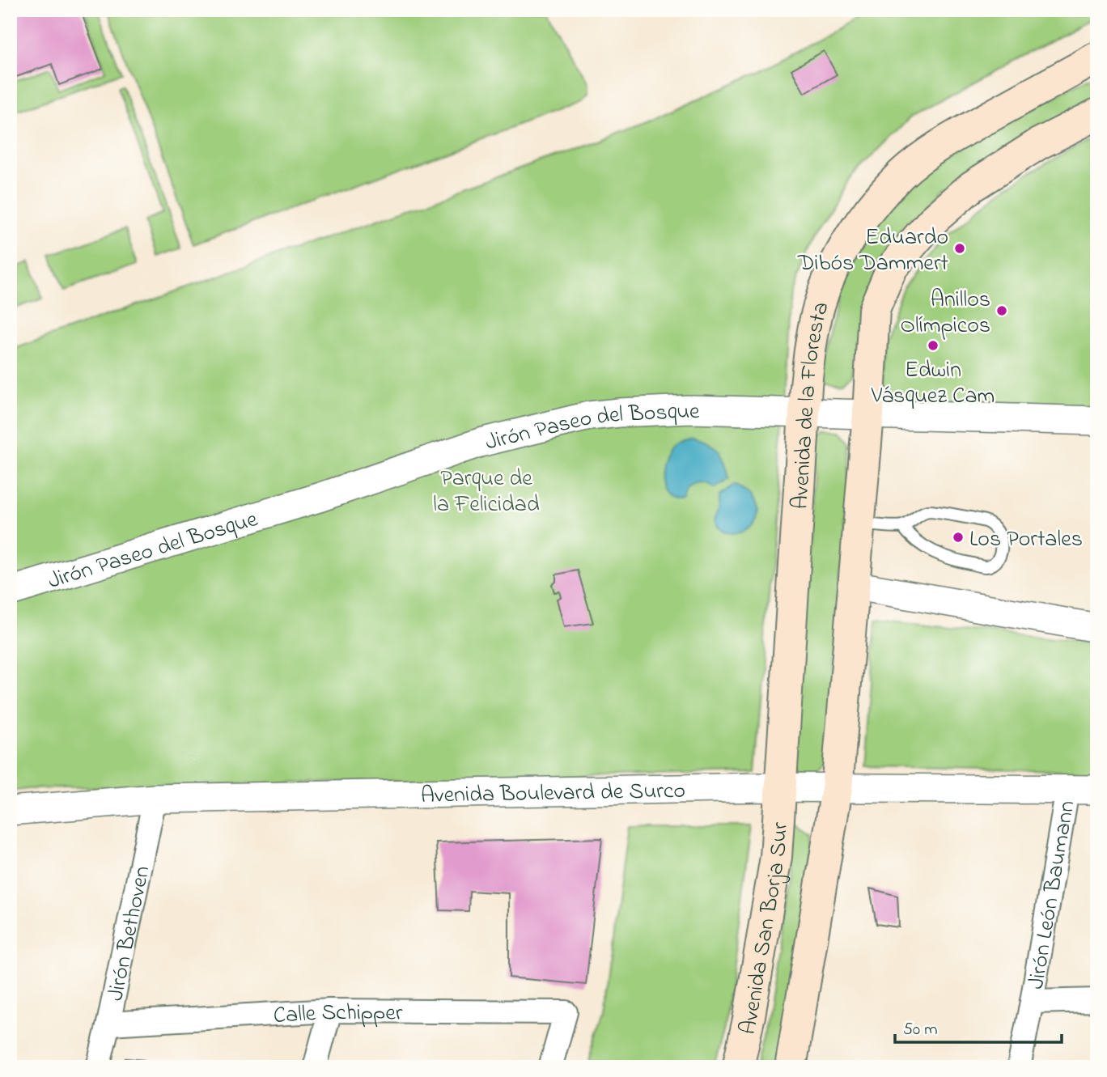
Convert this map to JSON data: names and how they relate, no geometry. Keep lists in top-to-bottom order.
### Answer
{
  "streets": {
    "main road": ["Avenida de la Floresta", "Avenida San Borja Sur"],
    "street": [
      "Jirón Paseo del Bosque",
      "Avenida Boulevard de Surco",
      "Jirón León Baumann",
      "Jirón Bethoven",
      "Calle Schipper"
    ]
  },
  "crossings": [
    ["Avenida de la Floresta", "Jirón Paseo del Bosque"],
    ["Avenida de la Floresta", "Avenida Boulevard de Surco"],
    ["Avenida de la Floresta", "Avenida San Borja Sur"],
    ["Avenida Boulevard de Surco", "Jirón León Baumann"],
    ["Avenida Boulevard de Surco", "Avenida San Borja Sur"],
    ["Avenida Boulevard de Surco", "Jirón Bethoven"],
    ["Jirón Bethoven", "Calle Schipper"]
  ],
  "parks": ["Parque de la Felicidad"],
  "places": [
    "Eduardo Dibós Dammert",
    "Anillos Olímpicos",
    "Edwin Vásquez Cam",
    "Los Portales"
  ],
  "scale_bar": "50 m"
}
